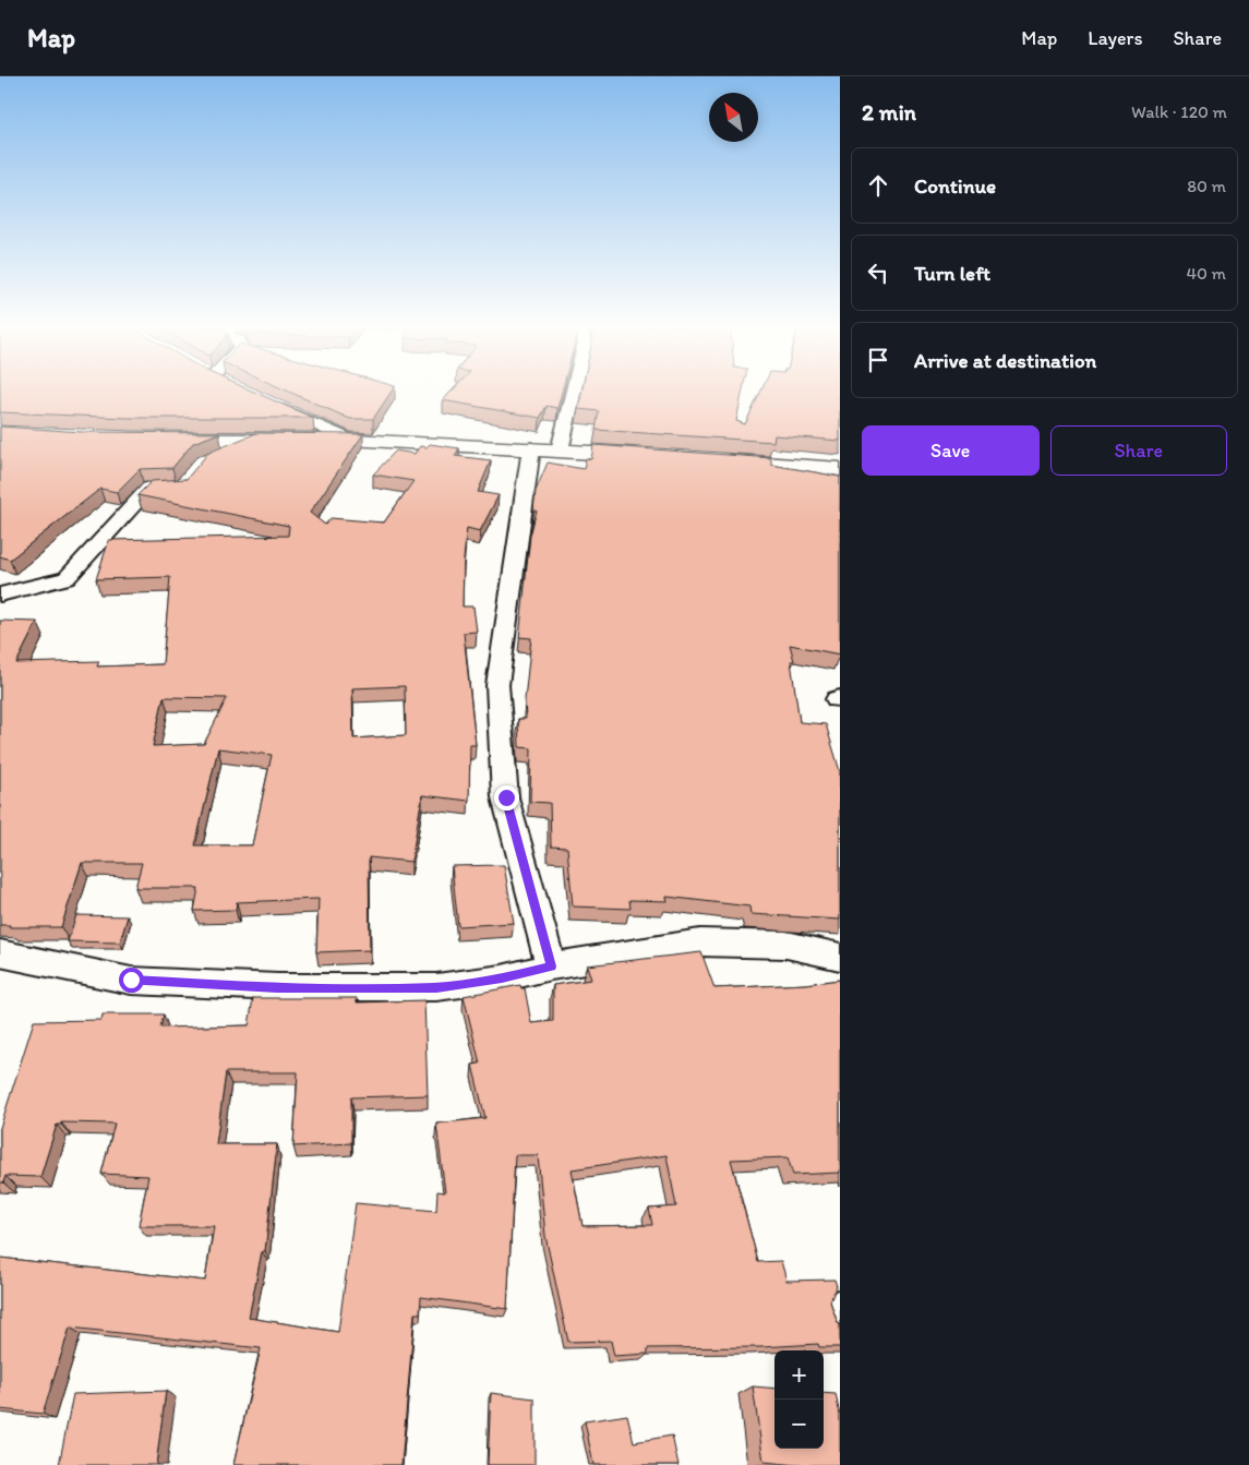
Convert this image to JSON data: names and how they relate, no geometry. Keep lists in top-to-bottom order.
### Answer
{
  "north": "top left",
  "page": {
    "header": "Map",
    "nav": ["Map", "Layers", "Share"],
    "heading": ["2 min", "Walk · 120 m"],
    "list": [
      ["Continue", "80 m"],
      ["Turn left", "40 m"],
      "Arrive at destination"
    ],
    "buttons": ["Save", "Share"],
    "map_buttons": ["+", "−"]
  }
}
